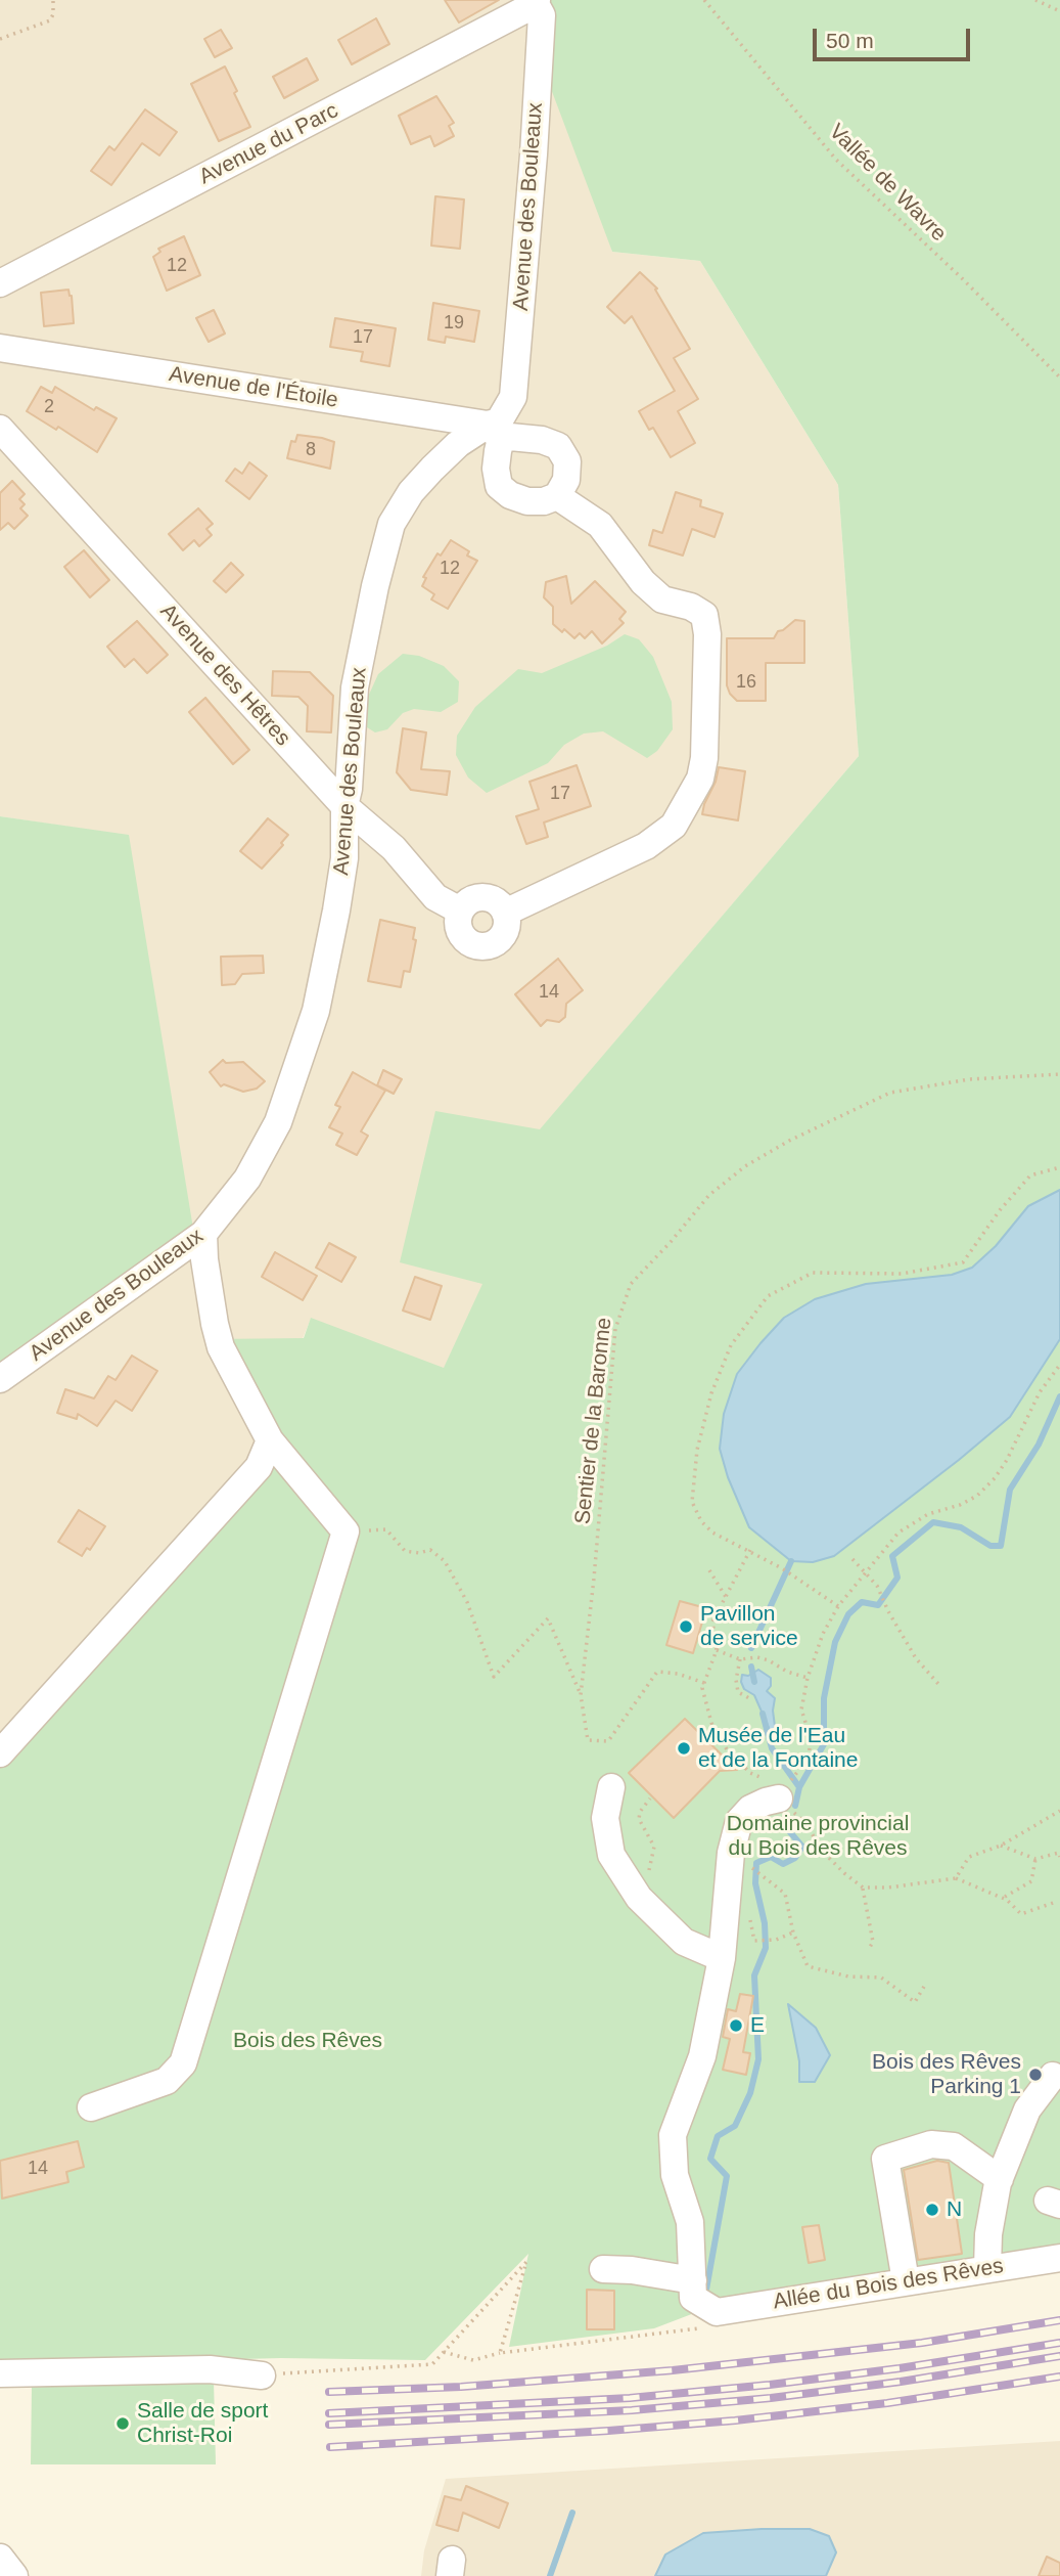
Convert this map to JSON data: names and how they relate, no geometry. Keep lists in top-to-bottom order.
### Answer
{
  "streets": {
    "street": [
      "Avenue du Parc",
      "Avenue des Bouleaux",
      "Avenue de l'Étoile",
      "Avenue des Hêtres",
      "Allée du Bois des Rêves"
    ],
    "path": ["Vallée de Wavre", "Sentier de la Baronne"]
  },
  "crossings": [
    ["Avenue du Parc", "Avenue des Bouleaux"],
    ["Avenue des Bouleaux", "Avenue de l'Étoile"],
    ["Avenue des Bouleaux", "Avenue des Hêtres"]
  ],
  "parks": ["Domaine provincial du Bois des Rêves", "Bois des Rêves"],
  "places": [
    "Pavillon de service",
    "Musée de l'Eau et de la Fontaine",
    "E",
    "Bois des Rêves Parking 1",
    "N",
    "Salle de sport Christ-Roi"
  ],
  "house_numbers": [
    "12",
    "19",
    "17",
    "2",
    "8",
    "12",
    "16",
    "17",
    "14",
    "14"
  ],
  "scale_bar": "50 m"
}
